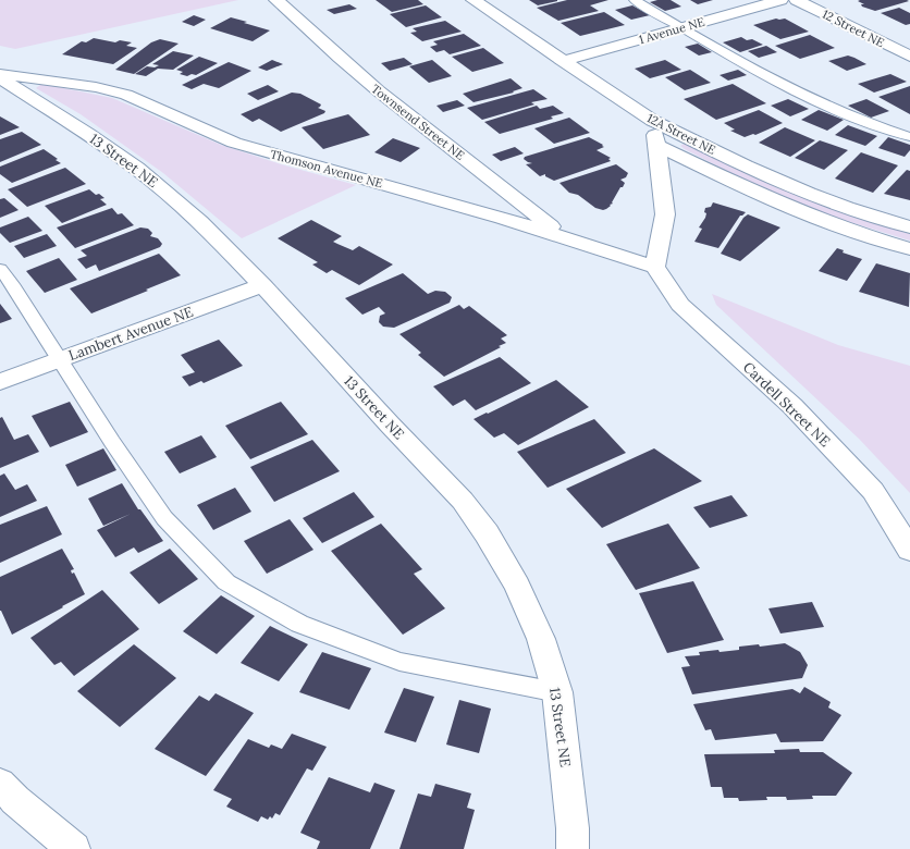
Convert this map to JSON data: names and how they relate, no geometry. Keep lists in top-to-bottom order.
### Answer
{
  "streets": {
    "street": [
      "12 Street NE",
      "1 Avenue NE",
      "Townsend Street NE",
      "12A Street NE",
      "13 Street NE",
      "Thomson Avenue NE",
      "Lambert Avenue NE",
      "Cardell Street NE"
    ]
  },
  "crossings": [
    ["1 Avenue NE", "12A Street NE"],
    ["Townsend Street NE", "Thomson Avenue NE"],
    ["13 Street NE", "Lambert Avenue NE"],
    ["Thomson Avenue NE", "Cardell Street NE"]
  ]
}
